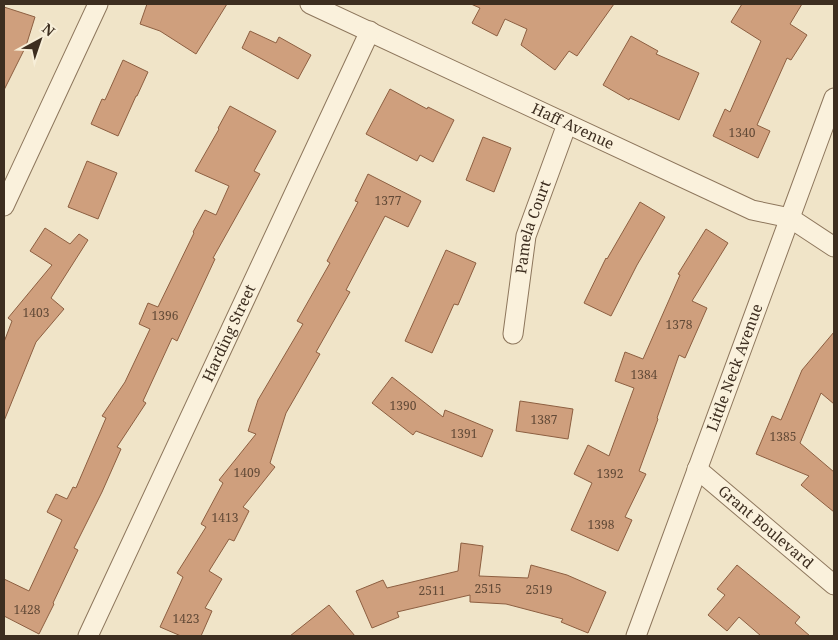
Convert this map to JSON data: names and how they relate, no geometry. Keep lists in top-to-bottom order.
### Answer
{
  "streets": {
    "street": [
      "Haff Avenue",
      "Pamela Court",
      "Harding Street",
      "Little Neck Avenue",
      "Grant Boulevard"
    ]
  },
  "crossings": [
    ["Haff Avenue", "Pamela Court"],
    ["Haff Avenue", "Harding Street"],
    ["Haff Avenue", "Little Neck Avenue"],
    ["Little Neck Avenue", "Grant Boulevard"]
  ],
  "house_numbers": [
    "1340",
    "1377",
    "1403",
    "1396",
    "1378",
    "1384",
    "1390",
    "1387",
    "1391",
    "1385",
    "1409",
    "1392",
    "1413",
    "1398",
    "2515",
    "2519",
    "2511",
    "1428",
    "1423"
  ],
  "north": "top right"
}
